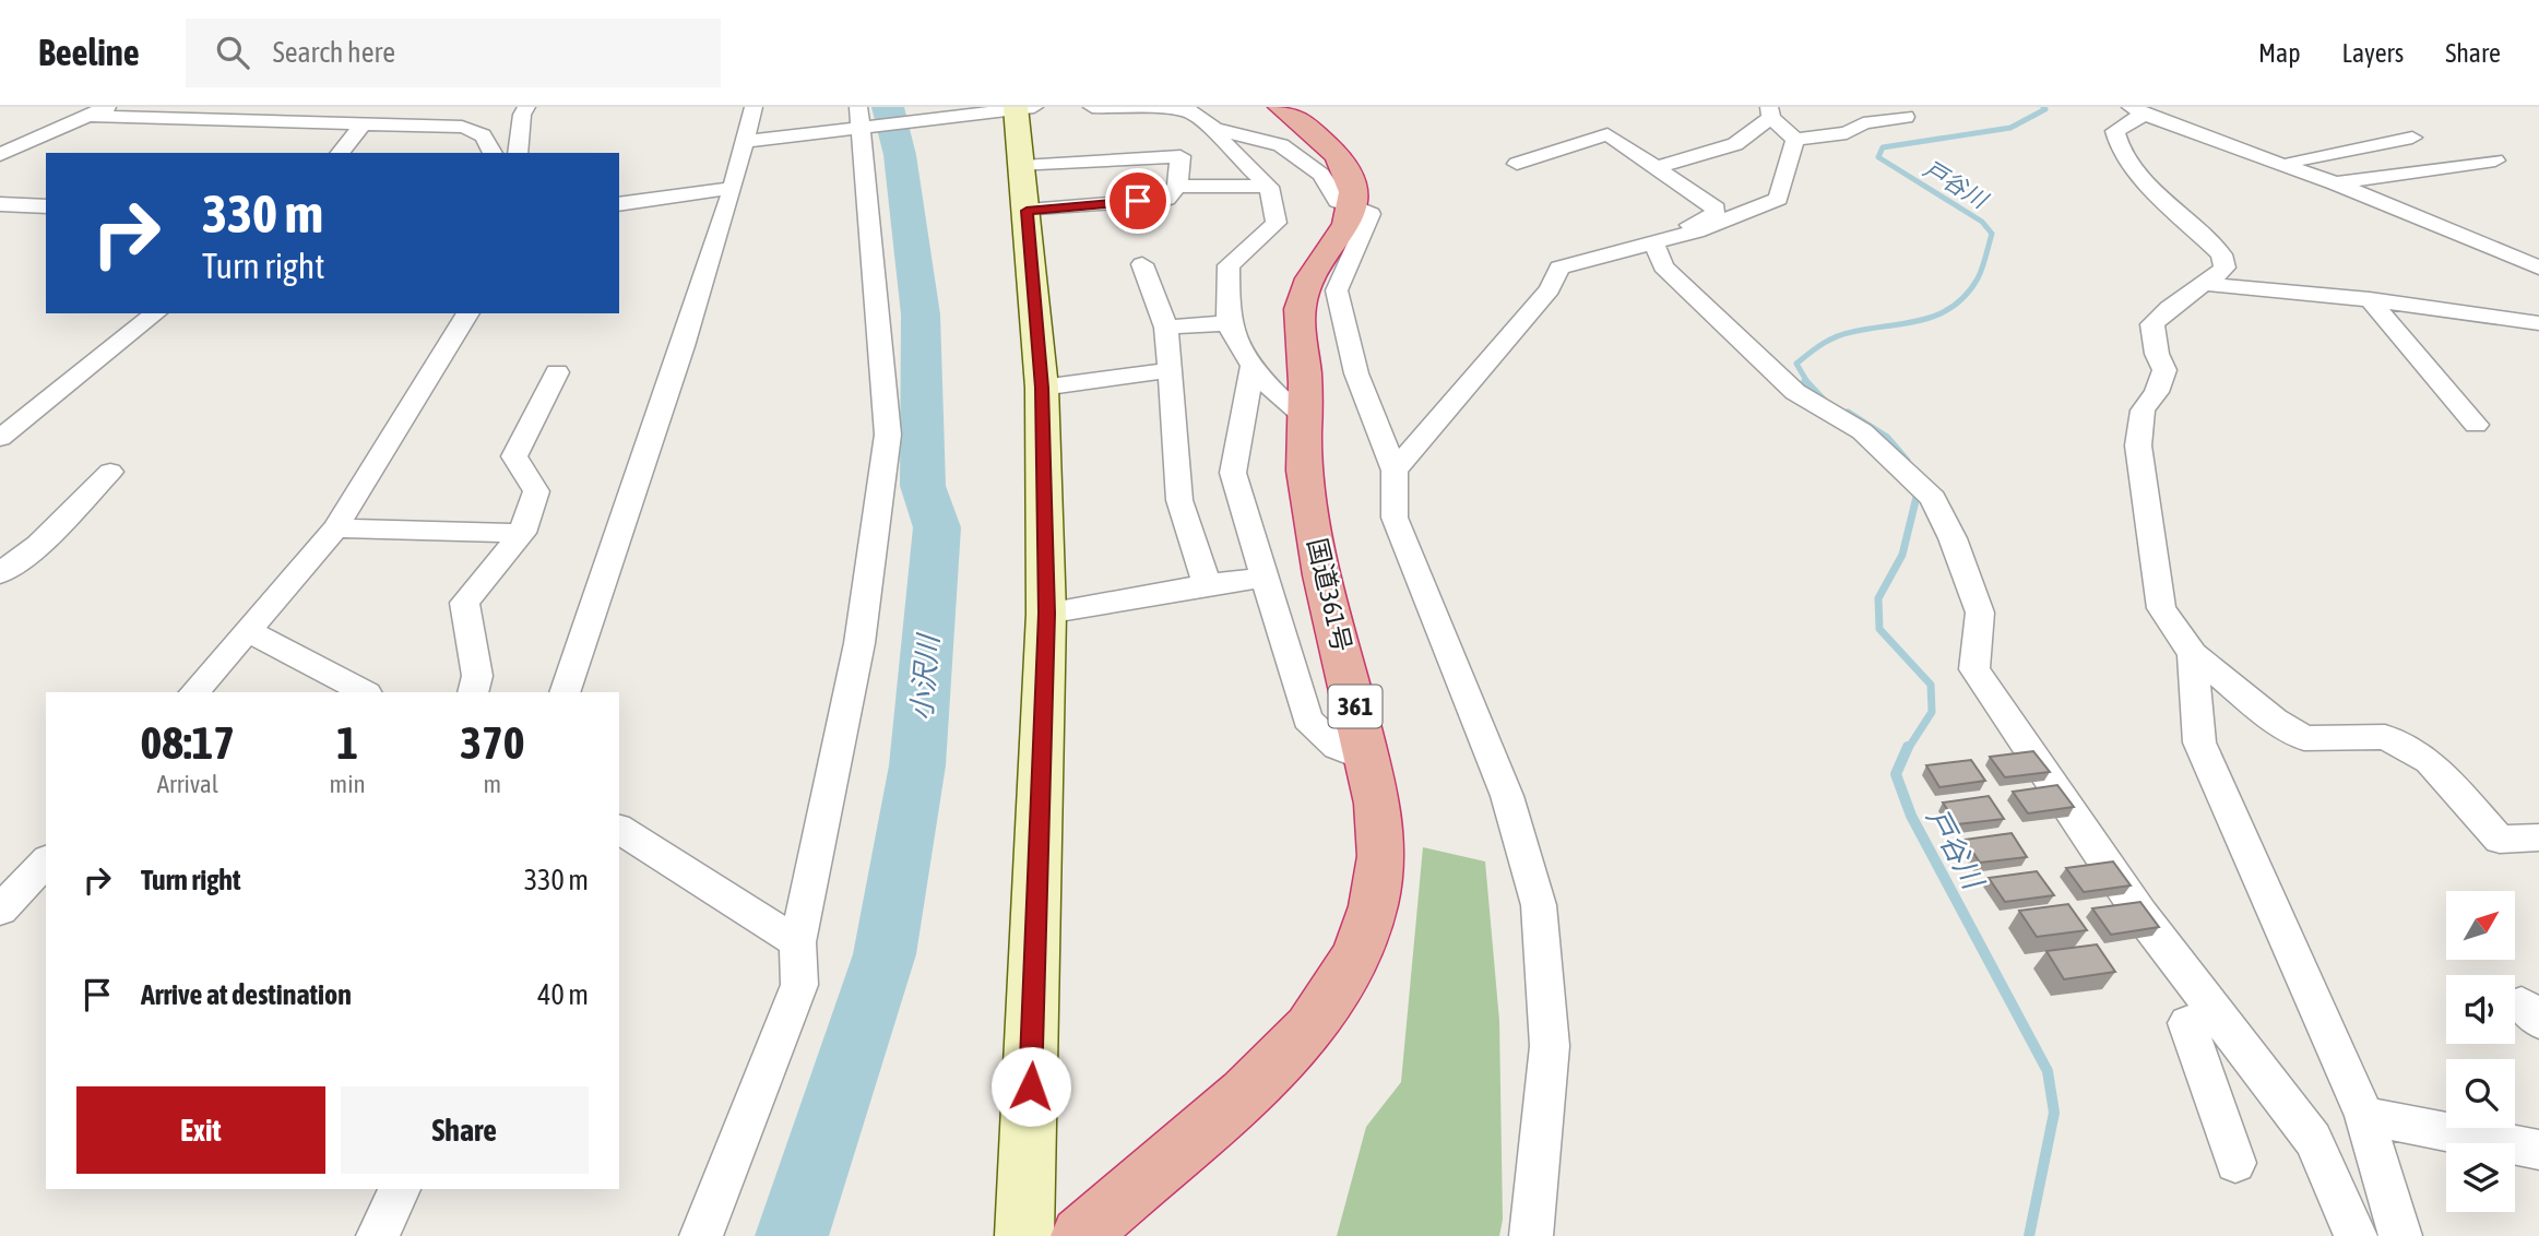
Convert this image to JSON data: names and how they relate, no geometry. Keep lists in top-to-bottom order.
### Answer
{
  "streets": {
    "highway": ["国道361号", "361"]
  },
  "water": ["戸谷川", "小沢川"],
  "north": "top right",
  "page": {
    "header": "Beeline",
    "search": "Search here",
    "nav": ["Map", "Layers", "Share"],
    "turn": ["330 m", "Turn right"],
    "eta": [
      "08:17",
      "Arrival",
      "1",
      "min",
      "370",
      "m"
    ],
    "list": [
      {
        "name": "Turn right",
        "value": "330 m"
      },
      {
        "name": "Arrive at destination",
        "value": "40 m"
      }
    ],
    "buttons": ["Exit", "Share"]
  }
}
